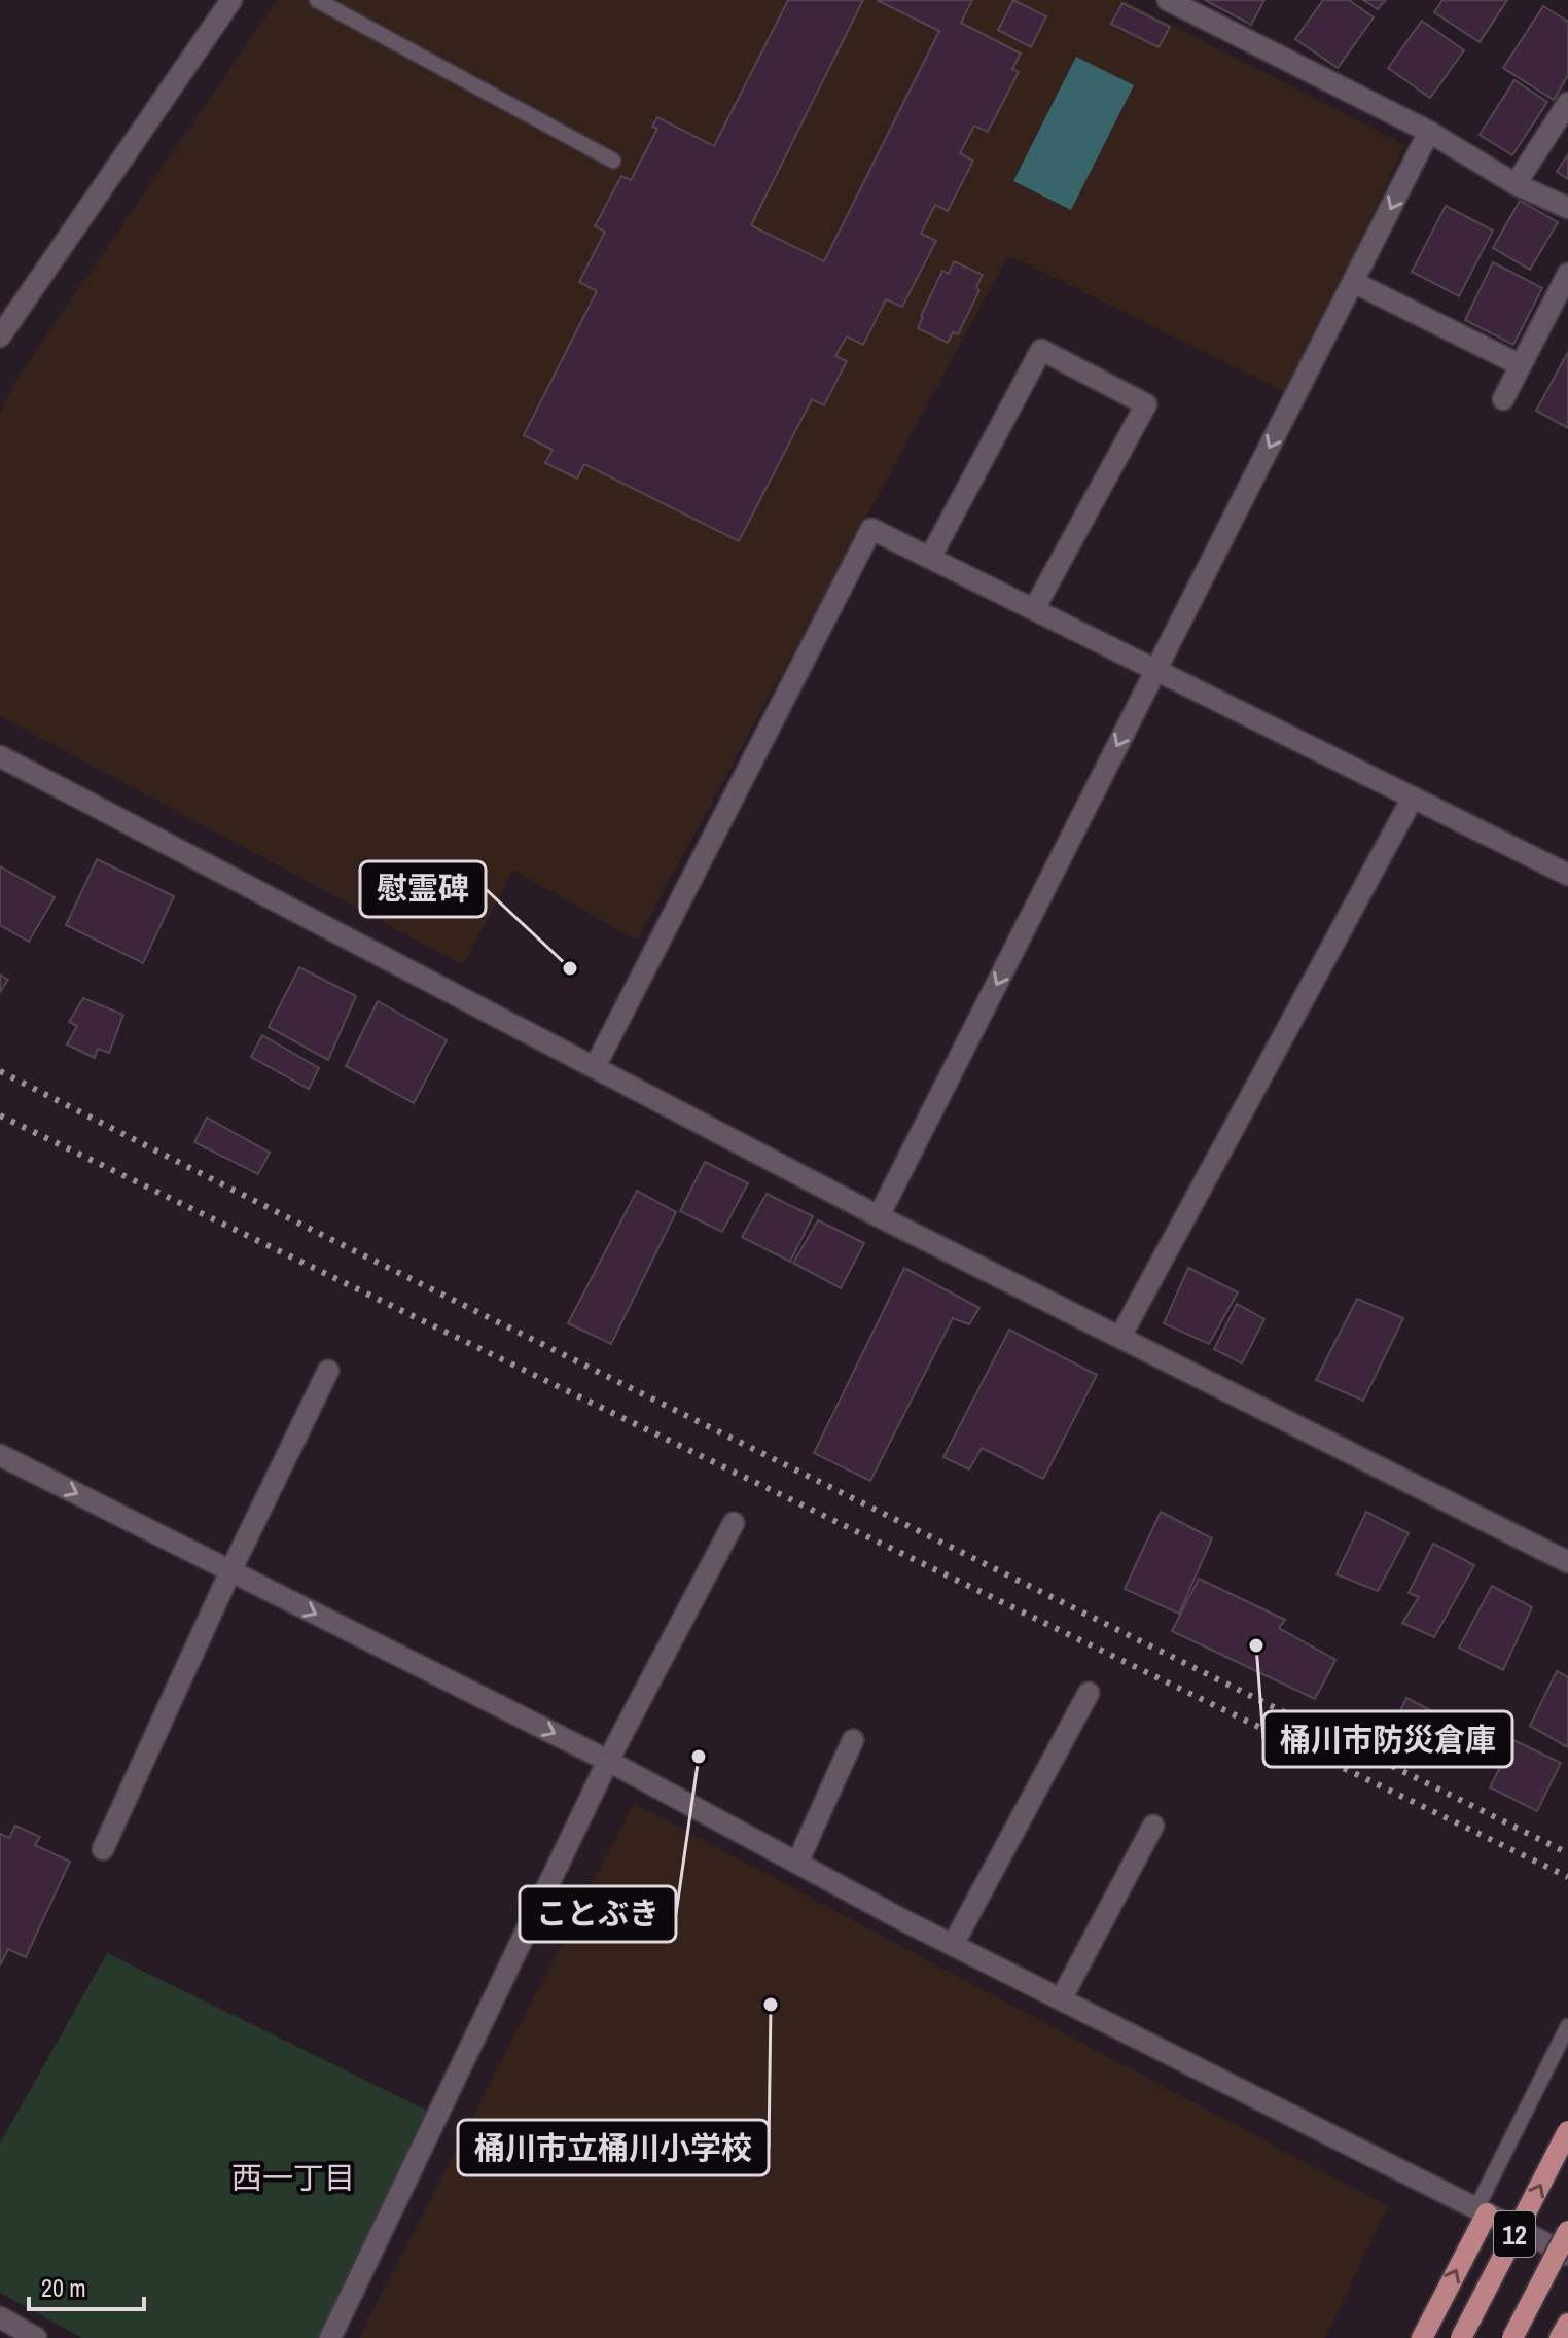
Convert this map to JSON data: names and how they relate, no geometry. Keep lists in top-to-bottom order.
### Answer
{
  "streets": {
    "main road": ["12"]
  },
  "districts": ["西一丁目"],
  "places": [
    "慰霊碑",
    "桶川市防災倉庫",
    "ことぶき",
    "桶川市立桶川小学校"
  ],
  "scale_bar": "20 m"
}
